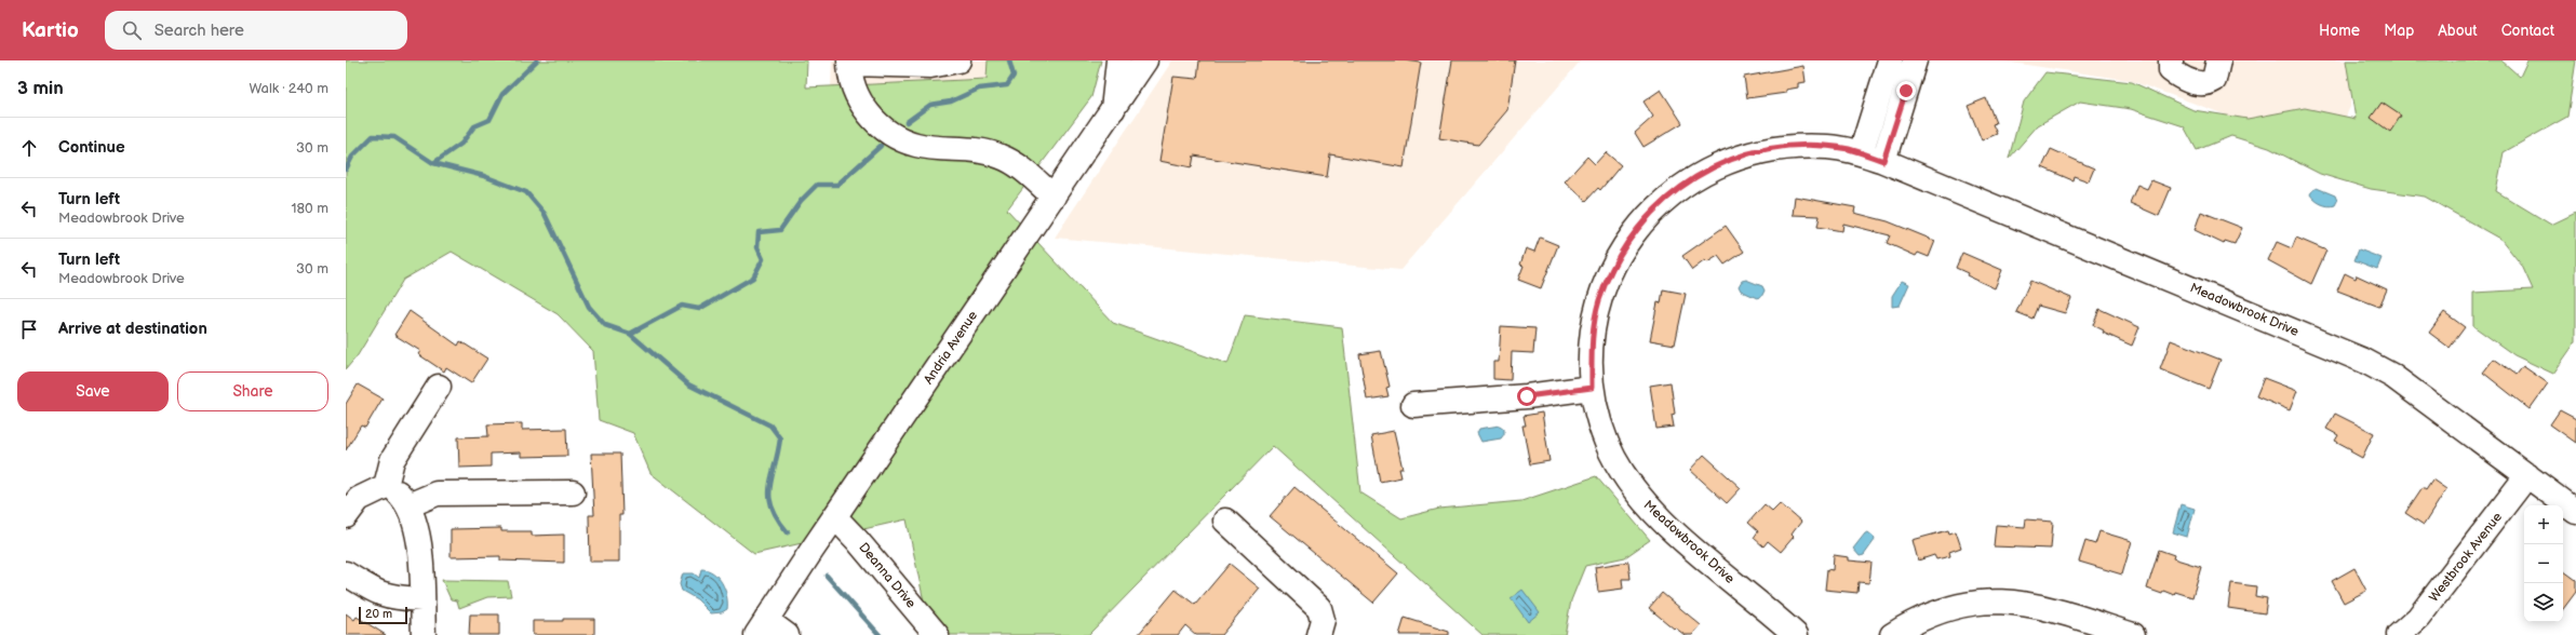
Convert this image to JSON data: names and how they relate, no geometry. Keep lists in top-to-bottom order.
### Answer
{
  "streets": {
    "street": [
      "Meadowbrook Drive",
      "Andria Avenue",
      "Westbrook Avenue",
      "Deanna Drive"
    ]
  },
  "crossings": [
    ["Meadowbrook Drive", "Westbrook Avenue"],
    ["Andria Avenue", "Deanna Drive"]
  ],
  "scale_bar": "20 m",
  "page": {
    "header": "Kartio",
    "search": "Search here",
    "nav": [
      "Home",
      "Map",
      "About",
      "Contact"
    ],
    "heading": ["3 min", "Walk · 240 m"],
    "list": [
      ["Continue", "30 m"],
      ["Turn left", "Meadowbrook Drive", "180 m"],
      ["Turn left", "Meadowbrook Drive", "30 m"],
      "Arrive at destination"
    ],
    "buttons": ["Save", "Share"],
    "map_buttons": ["+", "−"],
    "scale": "20 m"
  }
}
